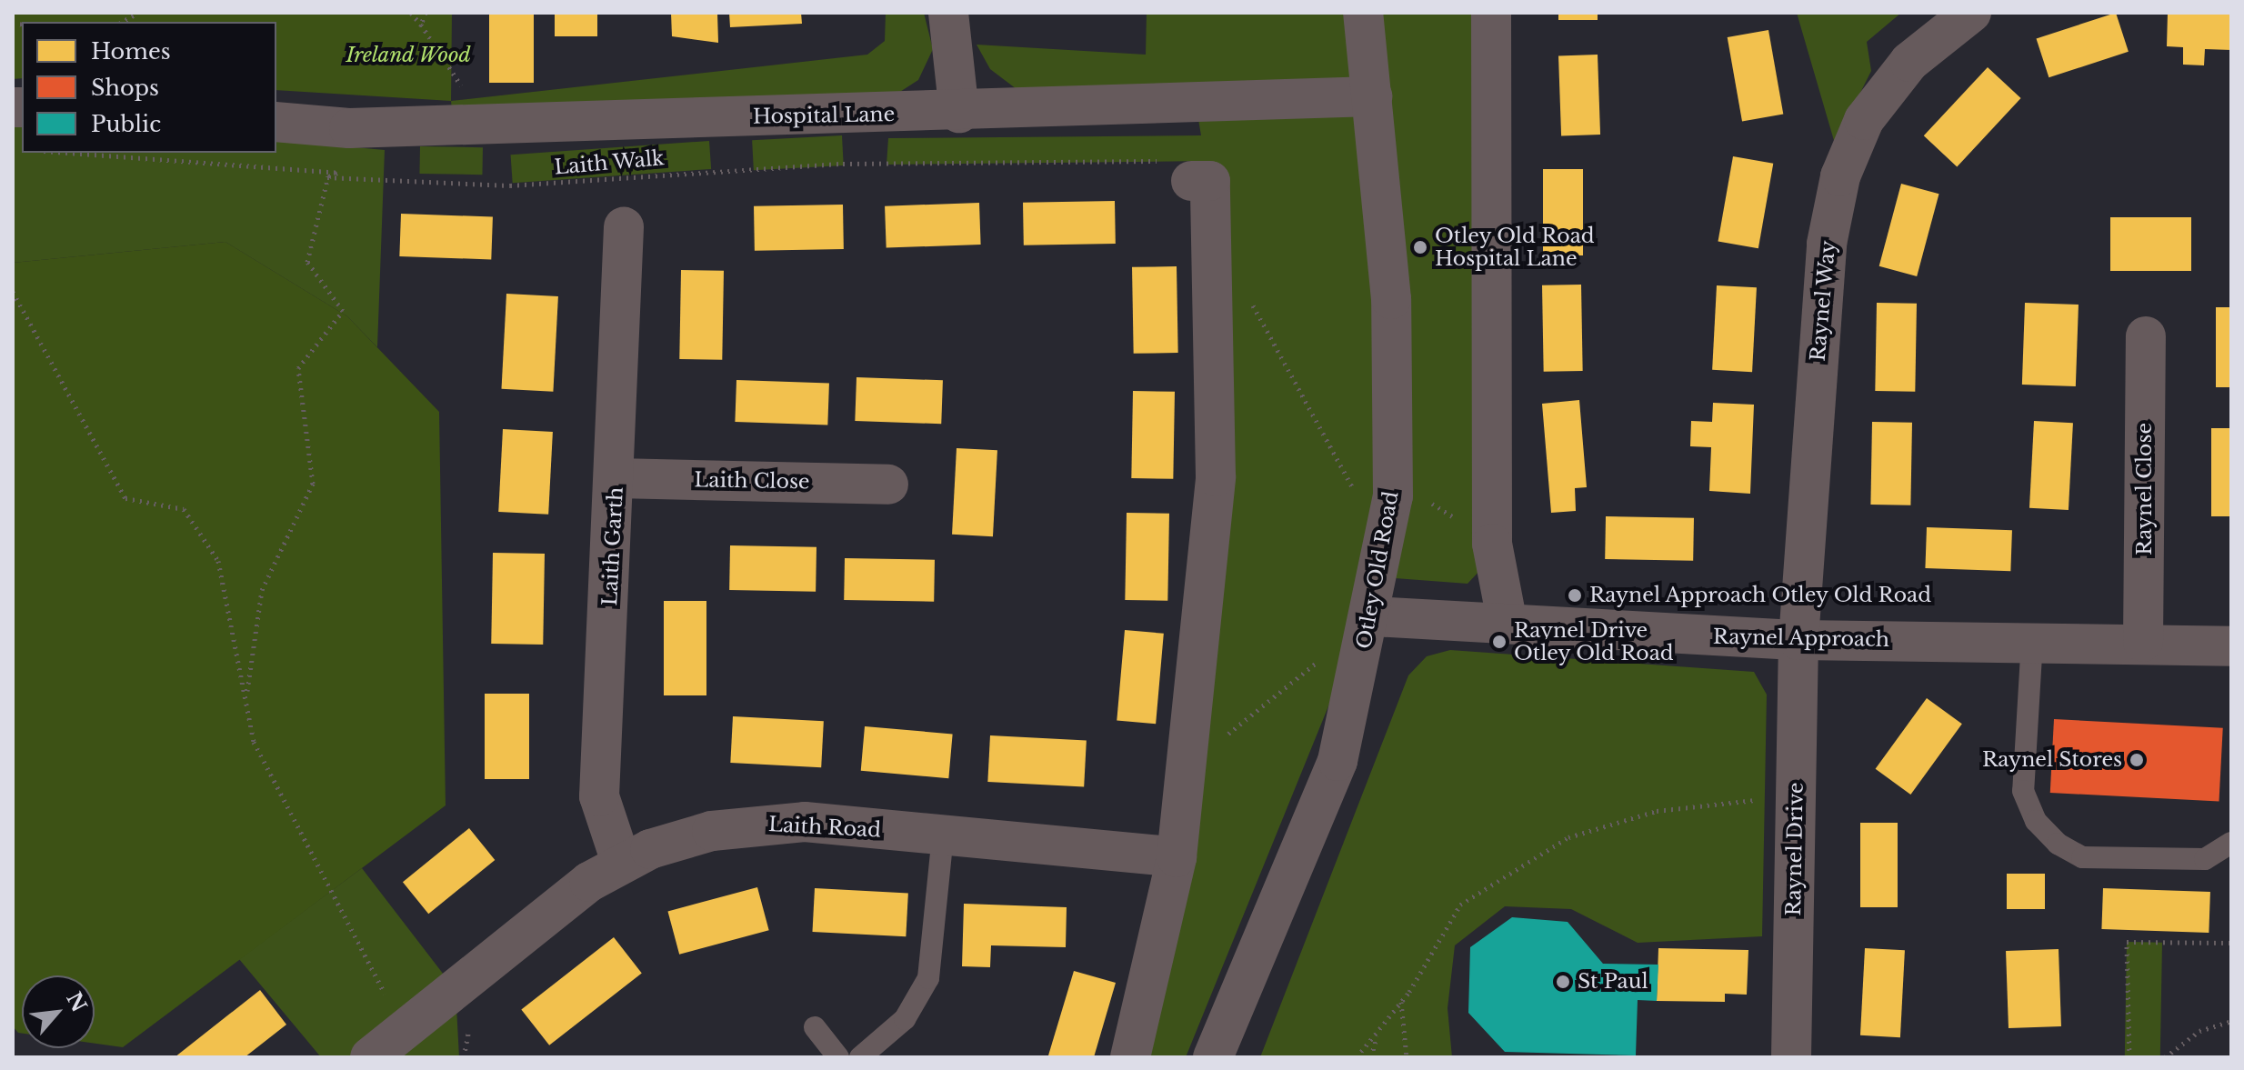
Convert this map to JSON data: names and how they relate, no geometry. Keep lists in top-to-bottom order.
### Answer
{
  "streets": {
    "street": [
      "Hospital Lane",
      "Raynel Way",
      "Laith Close",
      "Raynel Close",
      "Laith Garth",
      "Otley Old Road",
      "Raynel Approach",
      "Laith Road",
      "Raynel Drive"
    ],
    "path": ["Laith Walk"]
  },
  "crossings": [
    ["Hospital Lane", "Otley Old Road"],
    ["Raynel Way", "Raynel Approach"],
    ["Raynel Way", "Raynel Drive"],
    ["Laith Close", "Laith Garth"],
    ["Raynel Close", "Raynel Approach"],
    ["Laith Garth", "Laith Road"],
    ["Otley Old Road", "Raynel Approach"],
    ["Raynel Approach", "Raynel Drive"]
  ],
  "parks": ["Ireland Wood"],
  "places": [
    "Otley Old Road Hospital Lane",
    "Raynel Approach Otley Old Road",
    "Raynel Drive Otley Old Road",
    "Raynel Stores",
    "St Paul"
  ],
  "legend": ["Homes", "Shops", "Public"],
  "north": "top right"
}
